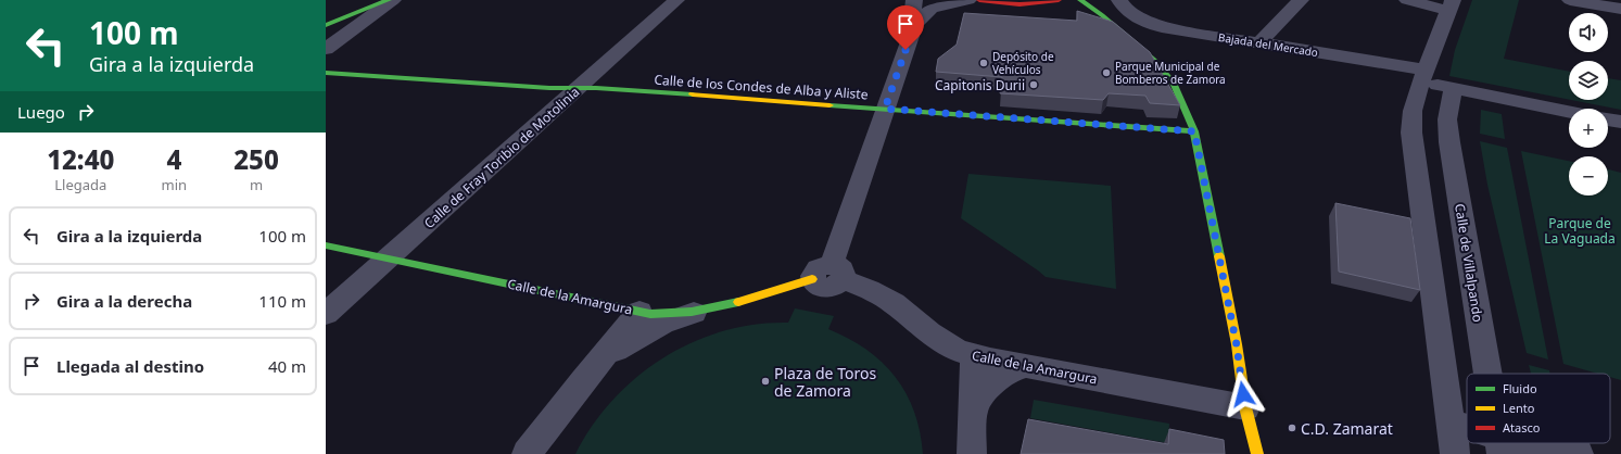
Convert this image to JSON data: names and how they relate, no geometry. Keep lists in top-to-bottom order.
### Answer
{
  "streets": {
    "street": [
      "Bajada del Mercado",
      "Calle de los Condes de Alba y Aliste",
      "Calle de Fray Toribio de Motolinia",
      "Calle de Villalpando",
      "Calle de la Amargura"
    ]
  },
  "crossings": [
    ["Calle de los Condes de Alba y Aliste", "Calle de Fray Toribio de Motolinia"],
    ["Calle de Fray Toribio de Motolinia", "Calle de la Amargura"]
  ],
  "parks": ["Parque de La Vaguada"],
  "places": [
    "Depósito de Vehículos",
    "Parque Municipal de Bomberos de Zamora",
    "Capitonis Durii",
    "Plaza de Toros de Zamora",
    "C.D. Zamarat"
  ],
  "legend": ["Fluido", "Lento", "Atasco"],
  "page": {
    "turn": ["100 m", "Gira a la izquierda"],
    "map_buttons": ["+", "−"],
    "then": "Luego",
    "eta": [
      "12:40",
      "Llegada",
      "4",
      "min",
      "250",
      "m"
    ],
    "list": [
      {
        "name": "Gira a la izquierda",
        "value": "100 m"
      },
      {
        "name": "Gira a la derecha",
        "value": "110 m"
      },
      {
        "name": "Llegada al destino",
        "value": "40 m"
      }
    ]
  }
}
